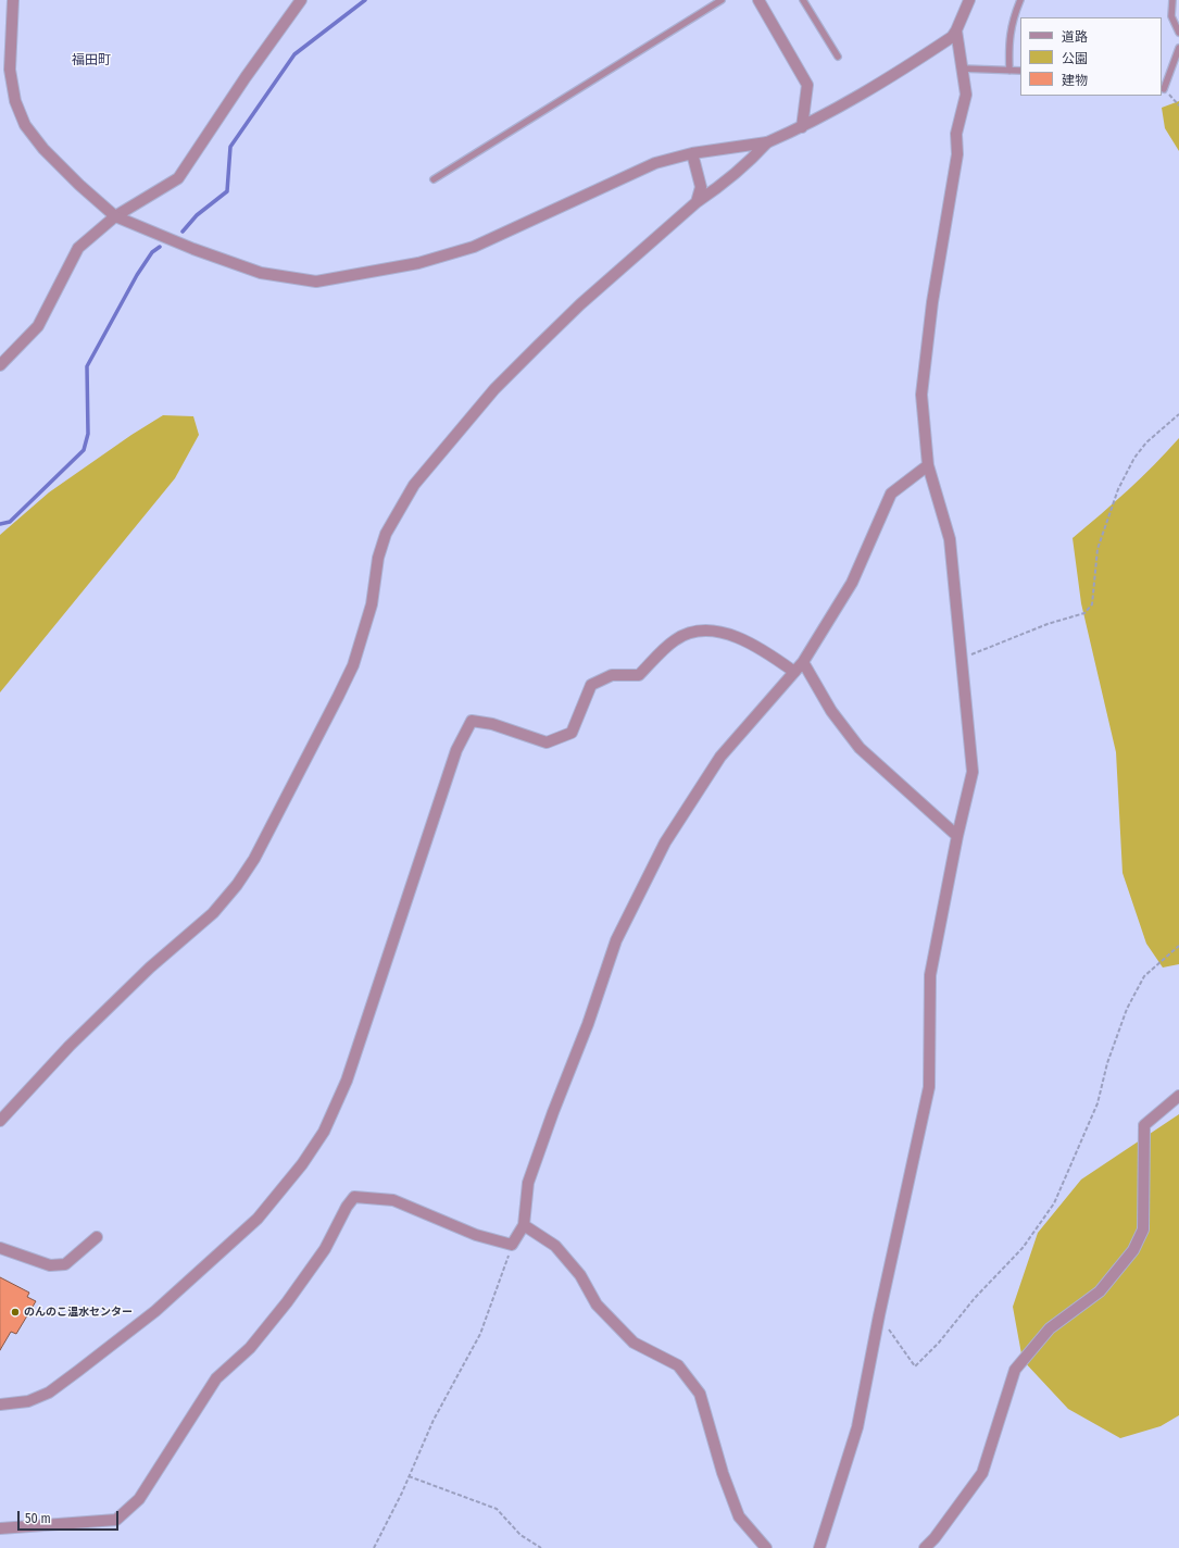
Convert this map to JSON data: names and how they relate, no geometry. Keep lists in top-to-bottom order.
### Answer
{
  "districts": ["福田町"],
  "places": ["のんのこ温水センター"],
  "legend": ["道路", "公園", "建物"],
  "scale_bar": "50 m"
}
